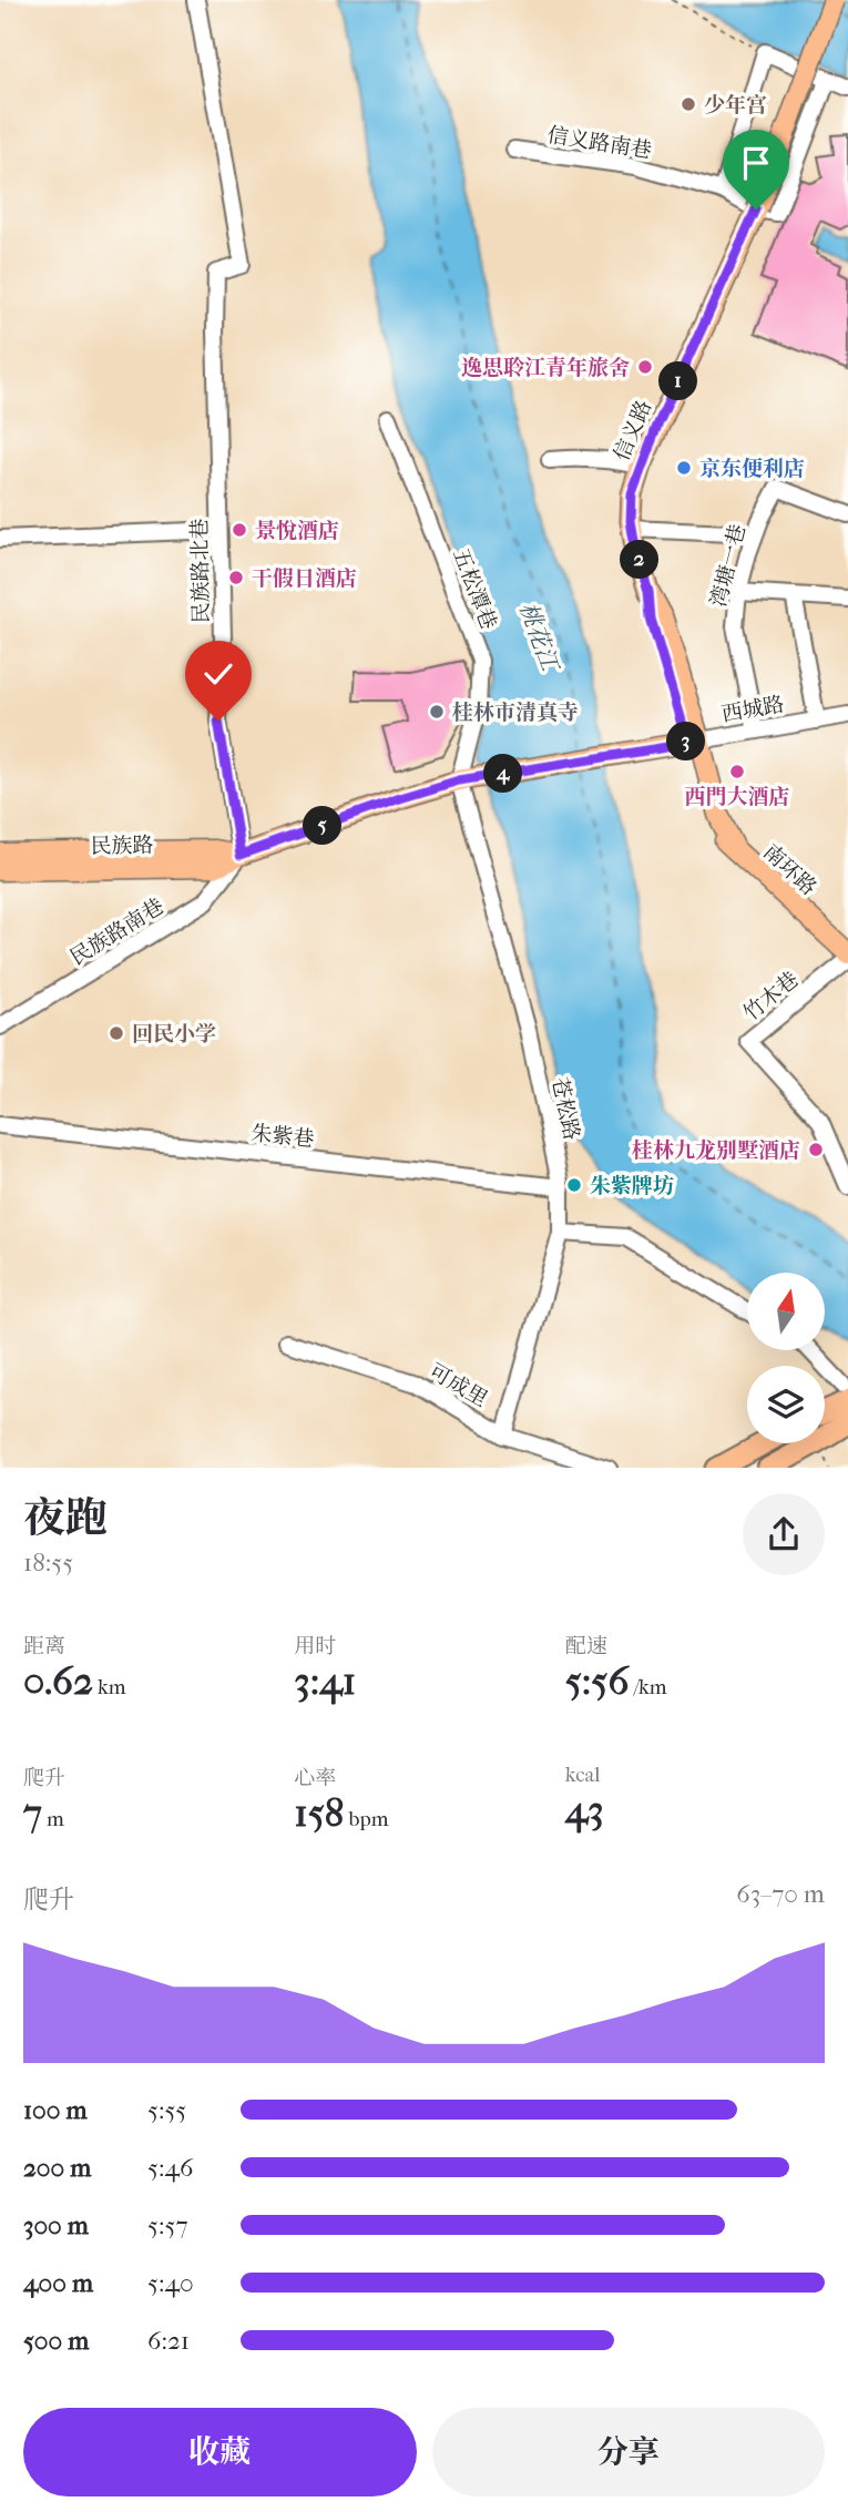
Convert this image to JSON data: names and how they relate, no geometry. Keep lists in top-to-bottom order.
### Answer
{
  "streets": {
    "main road": [
      "信义路",
      "西城路",
      "民族路",
      "南环路"
    ],
    "street": [
      "信义路南巷",
      "湾塘一巷",
      "民族路北巷",
      "五松潭巷",
      "民族路南巷",
      "竹木巷",
      "苍松路",
      "朱紫巷",
      "可成里"
    ]
  },
  "crossings": [
    ["信义路南巷", "信义路"],
    ["信义路", "南环路"],
    ["湾塘一巷", "西城路"],
    ["民族路北巷", "民族路"],
    ["民族路北巷", "民族路南巷"],
    ["五松潭巷", "西城路"],
    ["五松潭巷", "民族路"],
    ["五松潭巷", "苍松路"],
    ["西城路", "民族路"],
    ["西城路", "南环路"],
    ["西城路", "苍松路"],
    ["民族路", "民族路南巷"],
    ["民族路", "苍松路"],
    ["苍松路", "朱紫巷"],
    ["苍松路", "可成里"]
  ],
  "water": ["桃花江"],
  "places": [
    "少年宫",
    "逸思聆江青年旅舍",
    "京东便利店",
    "景悅酒店",
    "干假日酒店",
    "桂林市清真寺",
    "西門大酒店",
    "回民小学",
    "桂林九龙别墅酒店",
    "朱紫牌坊"
  ],
  "north": "top",
  "page": {
    "pins": [
      "1",
      "2",
      "3",
      "4",
      "5"
    ],
    "heading": ["夜跑", "18:55"],
    "stats": [
      ["距离", "0.62 km"],
      ["用时", "3:41"],
      ["配速", "5:56 /km"],
      ["爬升", "7 m"],
      ["心率", "158 bpm"],
      ["kcal", "43"]
    ],
    "chart": ["爬升", "63–70 m"],
    "list": [
      {
        "name": "100 m",
        "note": "5:55"
      },
      {
        "name": "200 m",
        "note": "5:46"
      },
      {
        "name": "300 m",
        "note": "5:57"
      },
      {
        "name": "400 m",
        "note": "5:40"
      },
      {
        "name": "500 m",
        "note": "6:21"
      }
    ],
    "buttons": ["收藏", "分享"]
  }
}
